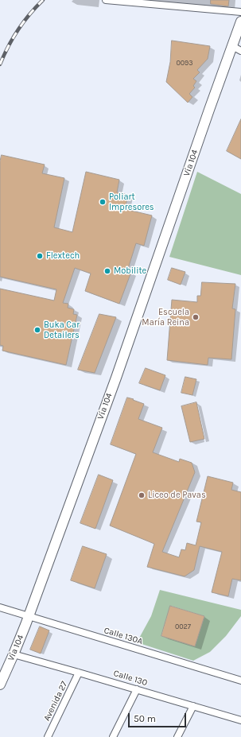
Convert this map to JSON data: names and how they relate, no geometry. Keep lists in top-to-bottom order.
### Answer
{
  "streets": {
    "main road": ["Vía 104"],
    "street": ["Calle 130A", "Calle 130", "Avenida 27"]
  },
  "crossings": [
    ["Vía 104", "Calle 130A"],
    ["Vía 104", "Calle 130"],
    ["Calle 130", "Avenida 27"]
  ],
  "places": [
    "Poliart Impresores",
    "Flextech",
    "Mobilite",
    "Escuela María Reina",
    "Buka Car Detailers",
    "Liceo de Pavas"
  ],
  "house_numbers": ["0093", "0027"],
  "scale_bar": "50 m"
}
